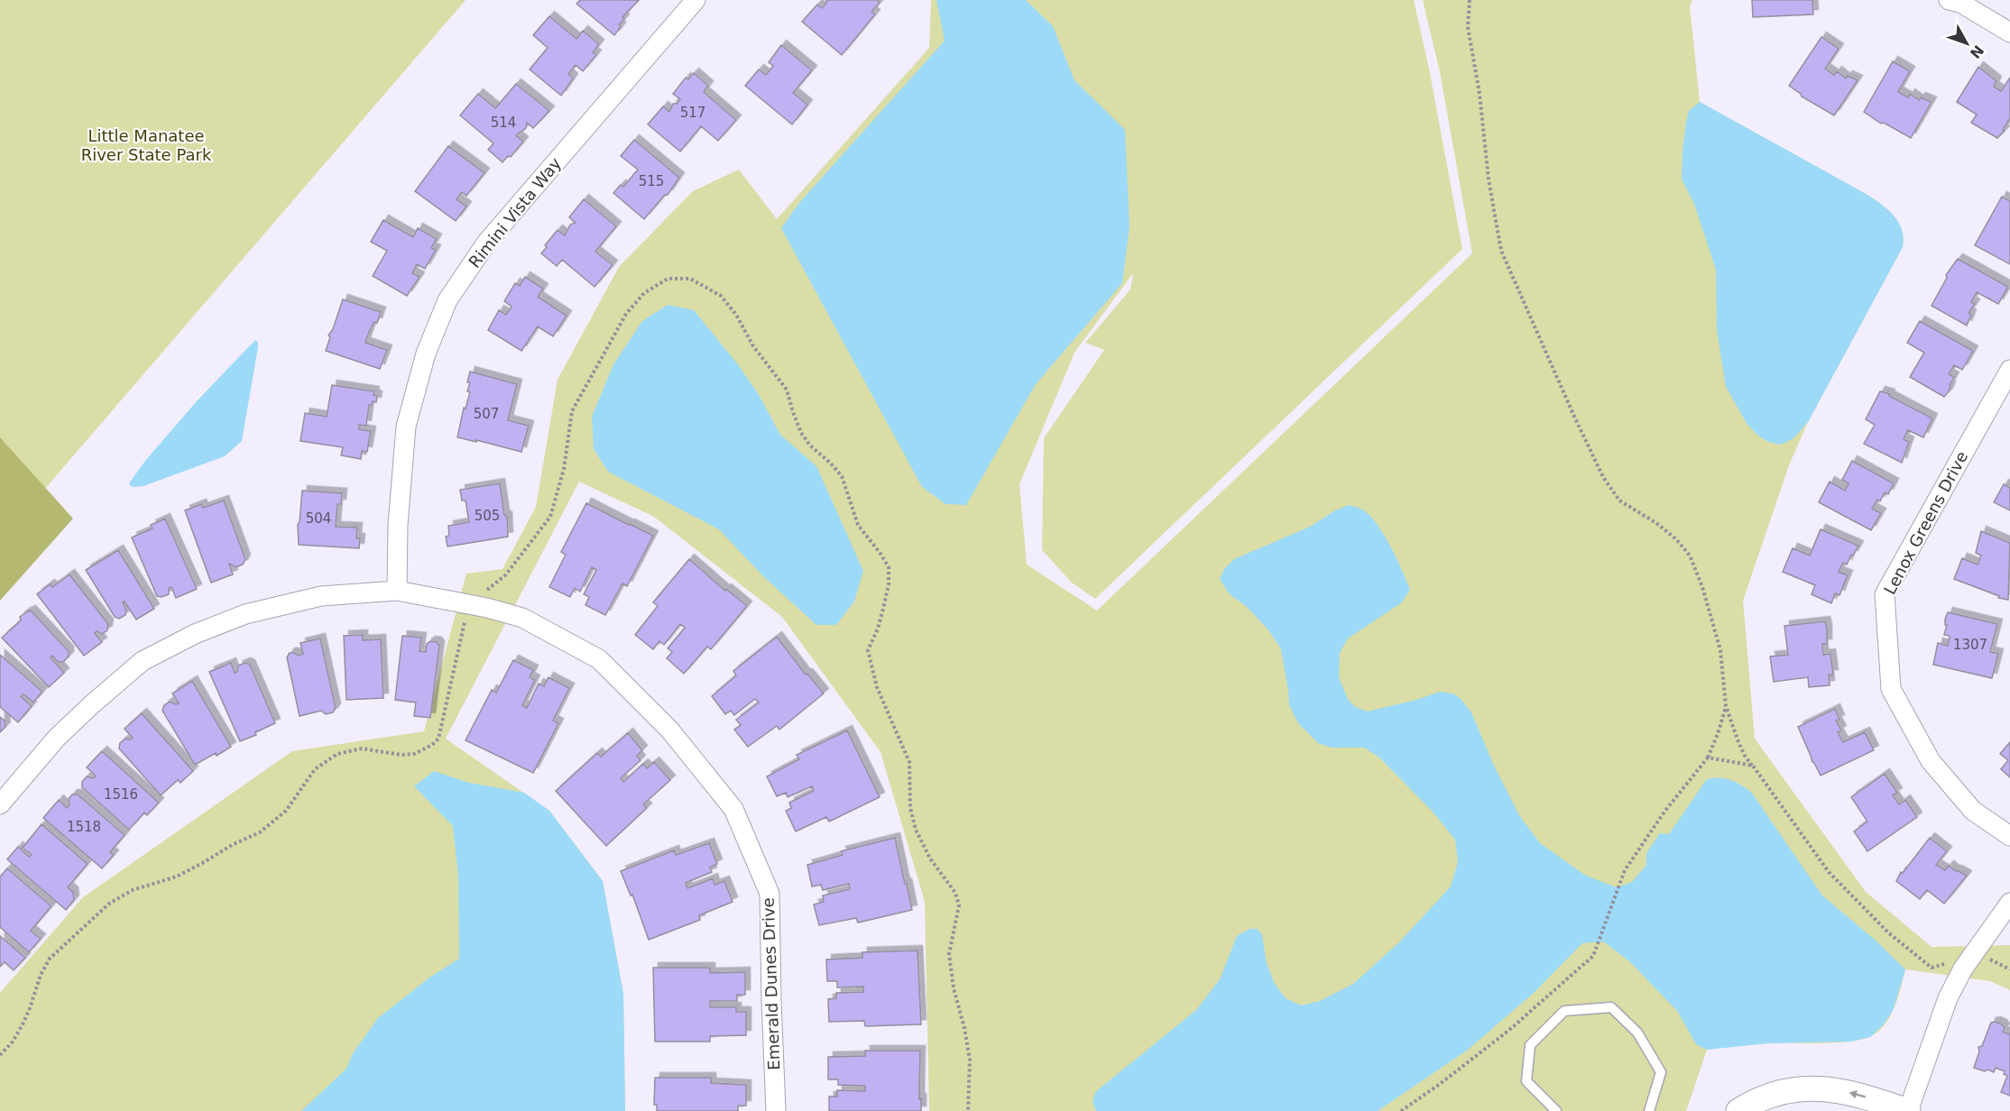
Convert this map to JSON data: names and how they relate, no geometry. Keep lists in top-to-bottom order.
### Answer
{
  "streets": {
    "street": ["Rimini Vista Way", "Lenox Greens Drive", "Emerald Dunes Drive"]
  },
  "crossings": [
    ["Rimini Vista Way", "Emerald Dunes Drive"]
  ],
  "parks": ["Little Manatee River State Park"],
  "house_numbers": [
    "517",
    "514",
    "515",
    "507",
    "505",
    "504",
    "1307",
    "1516",
    "1518"
  ],
  "north": "bottom right"
}
